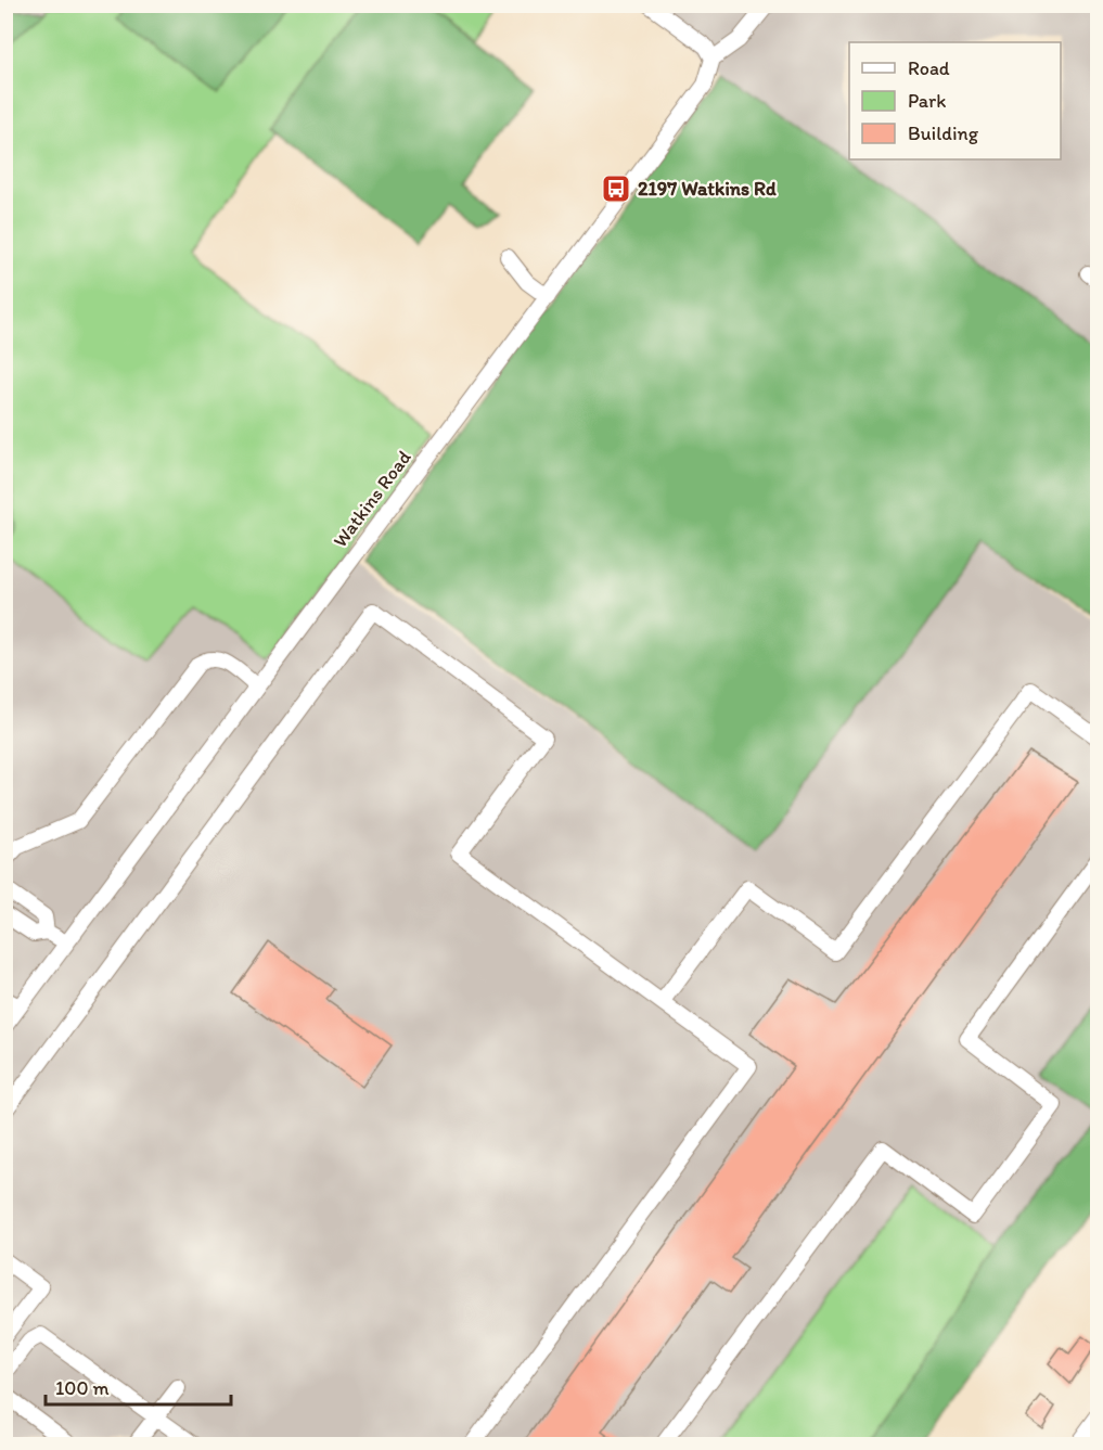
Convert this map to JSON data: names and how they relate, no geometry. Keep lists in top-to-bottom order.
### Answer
{
  "streets": {
    "street": ["Watkins Road"]
  },
  "places": {
    "bus stop": ["2197 Watkins Rd"]
  },
  "legend": ["Road", "Park", "Building"],
  "scale_bar": "100 m"
}
